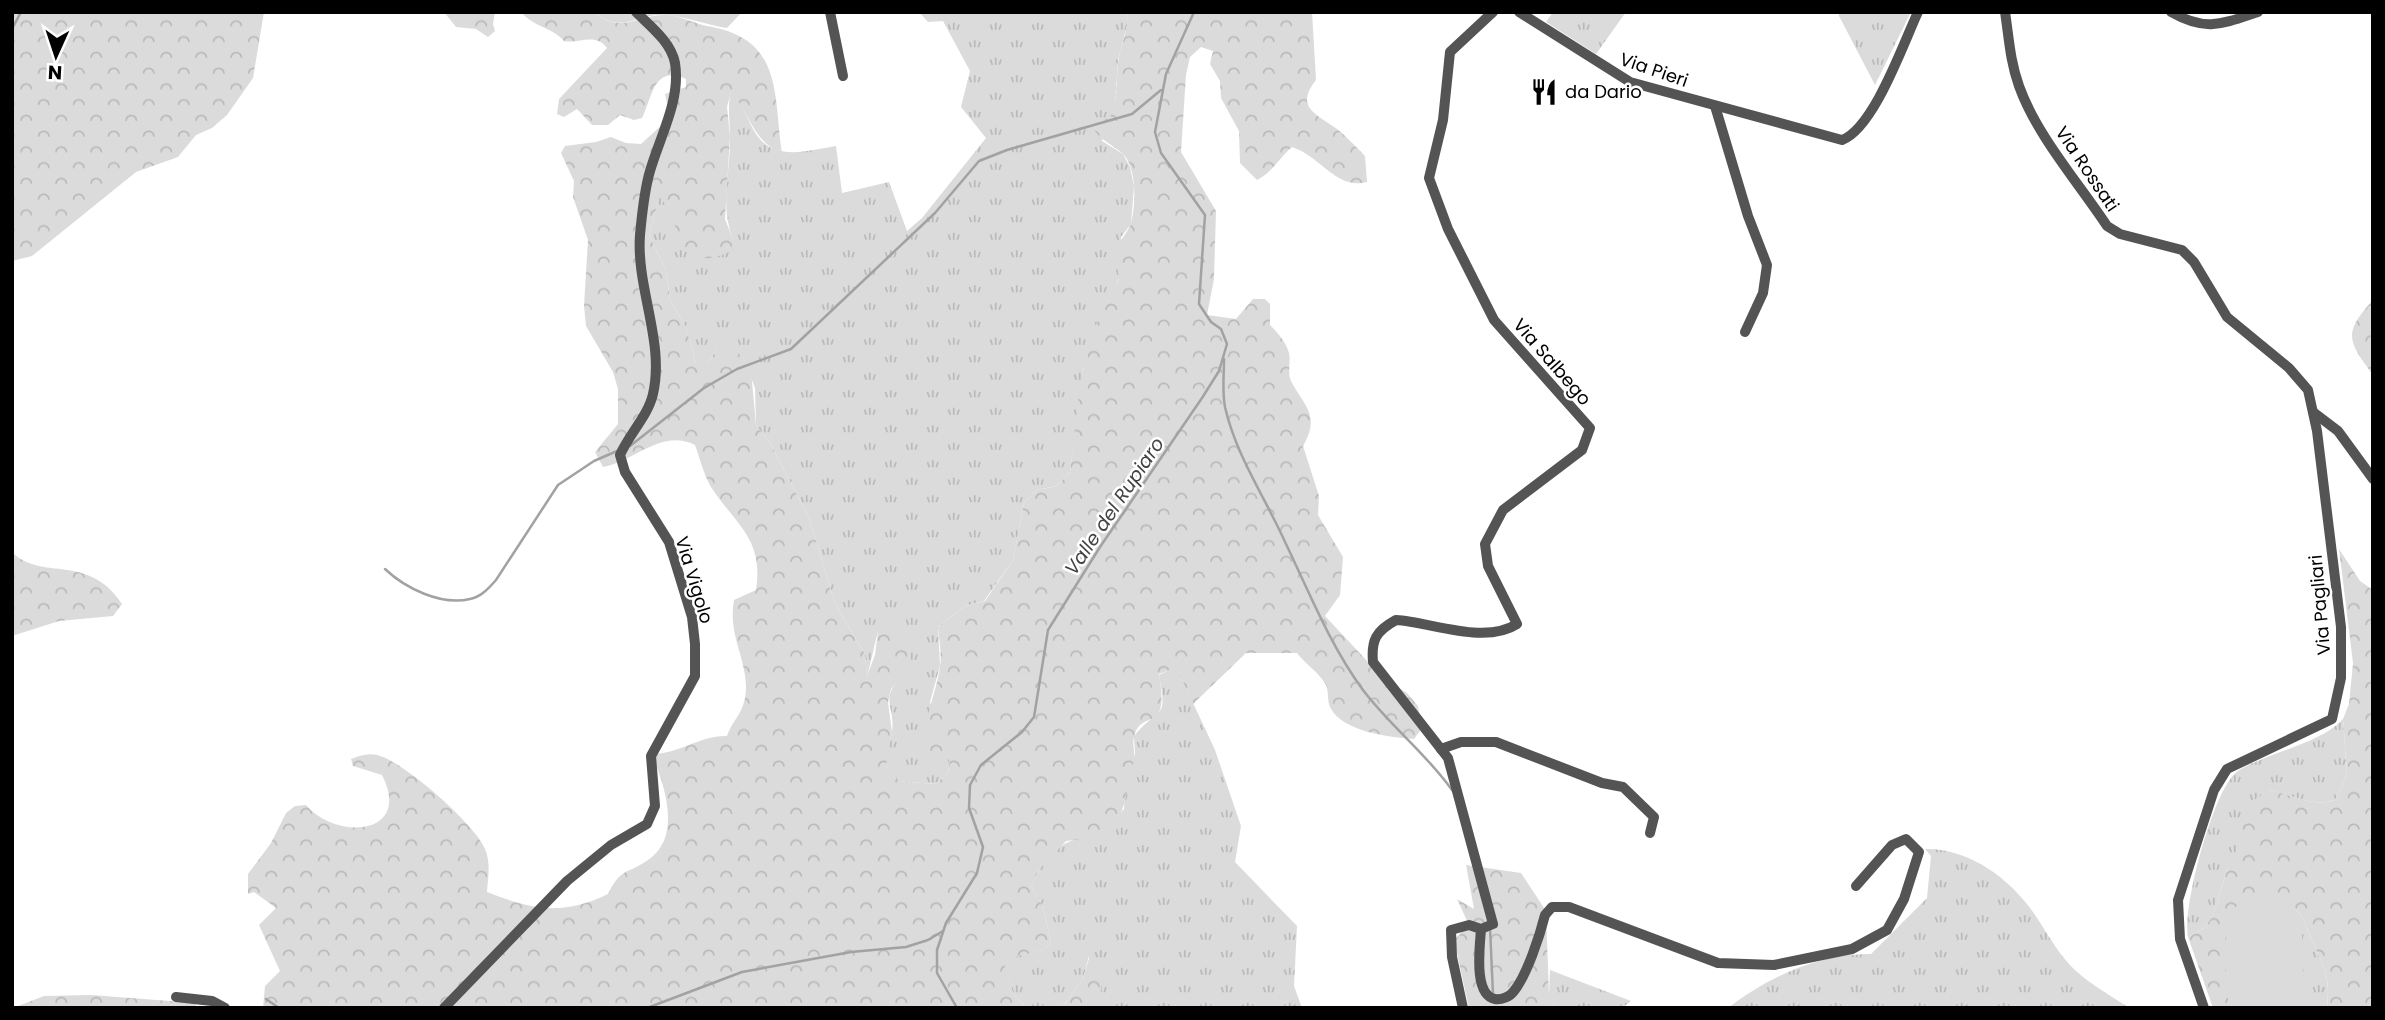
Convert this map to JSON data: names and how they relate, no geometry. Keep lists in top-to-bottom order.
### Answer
{
  "streets": {
    "street": [
      "Via Pieri",
      "Via Rossati",
      "Via Salbego",
      "Via Vigolo",
      "Via Pagliari"
    ]
  },
  "crossings": [
    ["Via Rossati", "Via Pagliari"]
  ],
  "water": ["Valle del Rupiaro"],
  "places": {
    "restaurant": ["da Dario"]
  },
  "north": "bottom"
}
